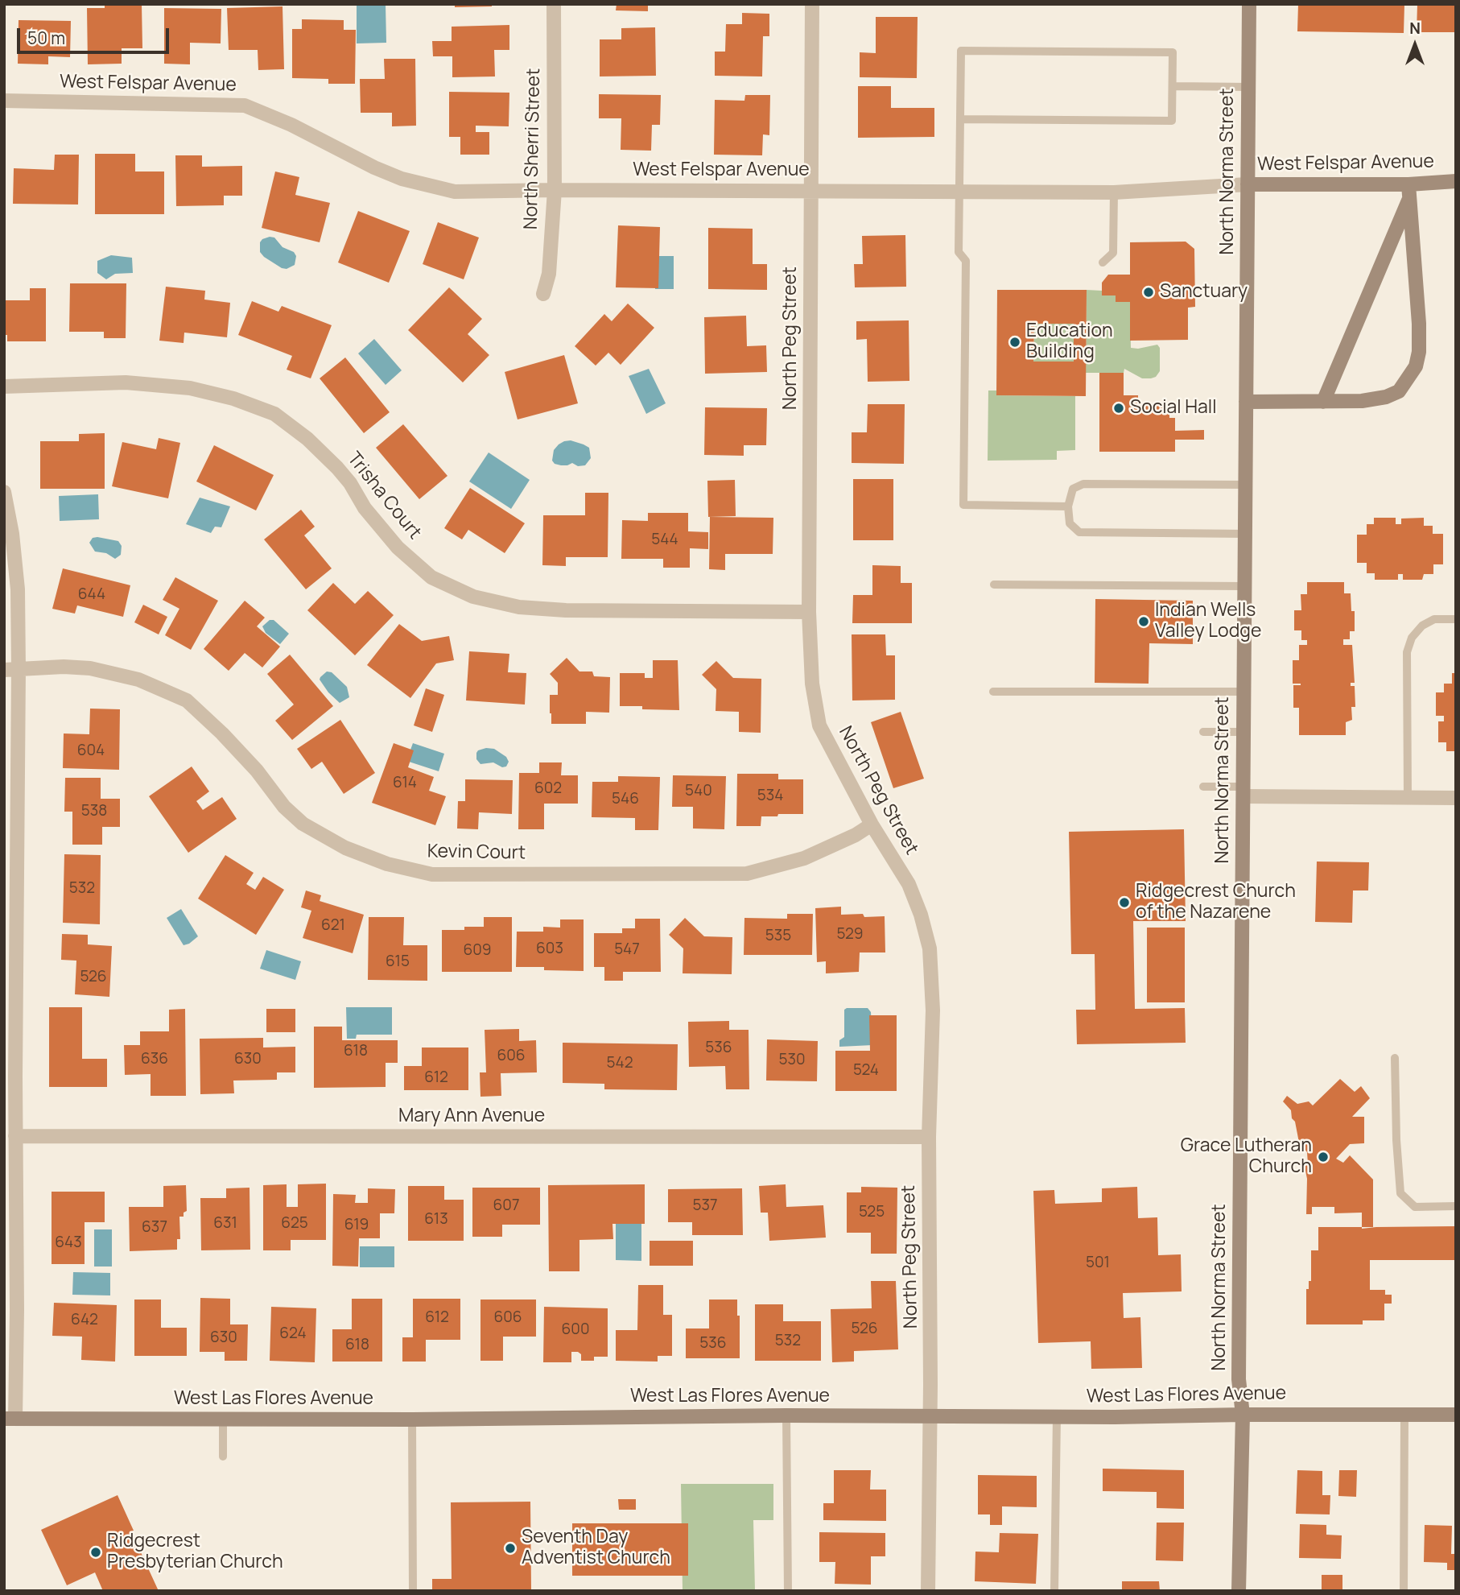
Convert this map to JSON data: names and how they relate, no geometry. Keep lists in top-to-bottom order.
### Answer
{
  "streets": {
    "main road": ["West Felspar Avenue", "North Norma Street", "West Las Flores Avenue"],
    "street": [
      "North Sherri Street",
      "North Peg Street",
      "Trisha Court",
      "Kevin Court",
      "Mary Ann Avenue"
    ]
  },
  "crossings": [
    ["West Felspar Avenue", "North Sherri Street"],
    ["West Felspar Avenue", "North Norma Street"],
    ["West Felspar Avenue", "North Peg Street"],
    ["North Norma Street", "West Las Flores Avenue"],
    ["North Peg Street", "Trisha Court"],
    ["North Peg Street", "Kevin Court"],
    ["North Peg Street", "Mary Ann Avenue"],
    ["North Peg Street", "West Las Flores Avenue"]
  ],
  "places": [
    "Sanctuary",
    "Education Building",
    "Social Hall",
    "Indian Wells Valley Lodge",
    "Ridgecrest Church of the Nazarene",
    "Grace Lutheran Church",
    "Seventh Day Adventist Church",
    "Ridgecrest Presbyterian Church"
  ],
  "house_numbers": [
    "544",
    "644",
    "604",
    "614",
    "602",
    "540",
    "534",
    "546",
    "538",
    "532",
    "621",
    "529",
    "535",
    "603",
    "547",
    "609",
    "615",
    "526",
    "536",
    "618",
    "606",
    "636",
    "630",
    "530",
    "542",
    "524",
    "612",
    "607",
    "537",
    "525",
    "613",
    "631",
    "625",
    "619",
    "637",
    "643",
    "501",
    "612",
    "606",
    "642",
    "526",
    "600",
    "624",
    "630",
    "532",
    "536",
    "618"
  ],
  "scale_bar": "50 m",
  "north": "top"
}
